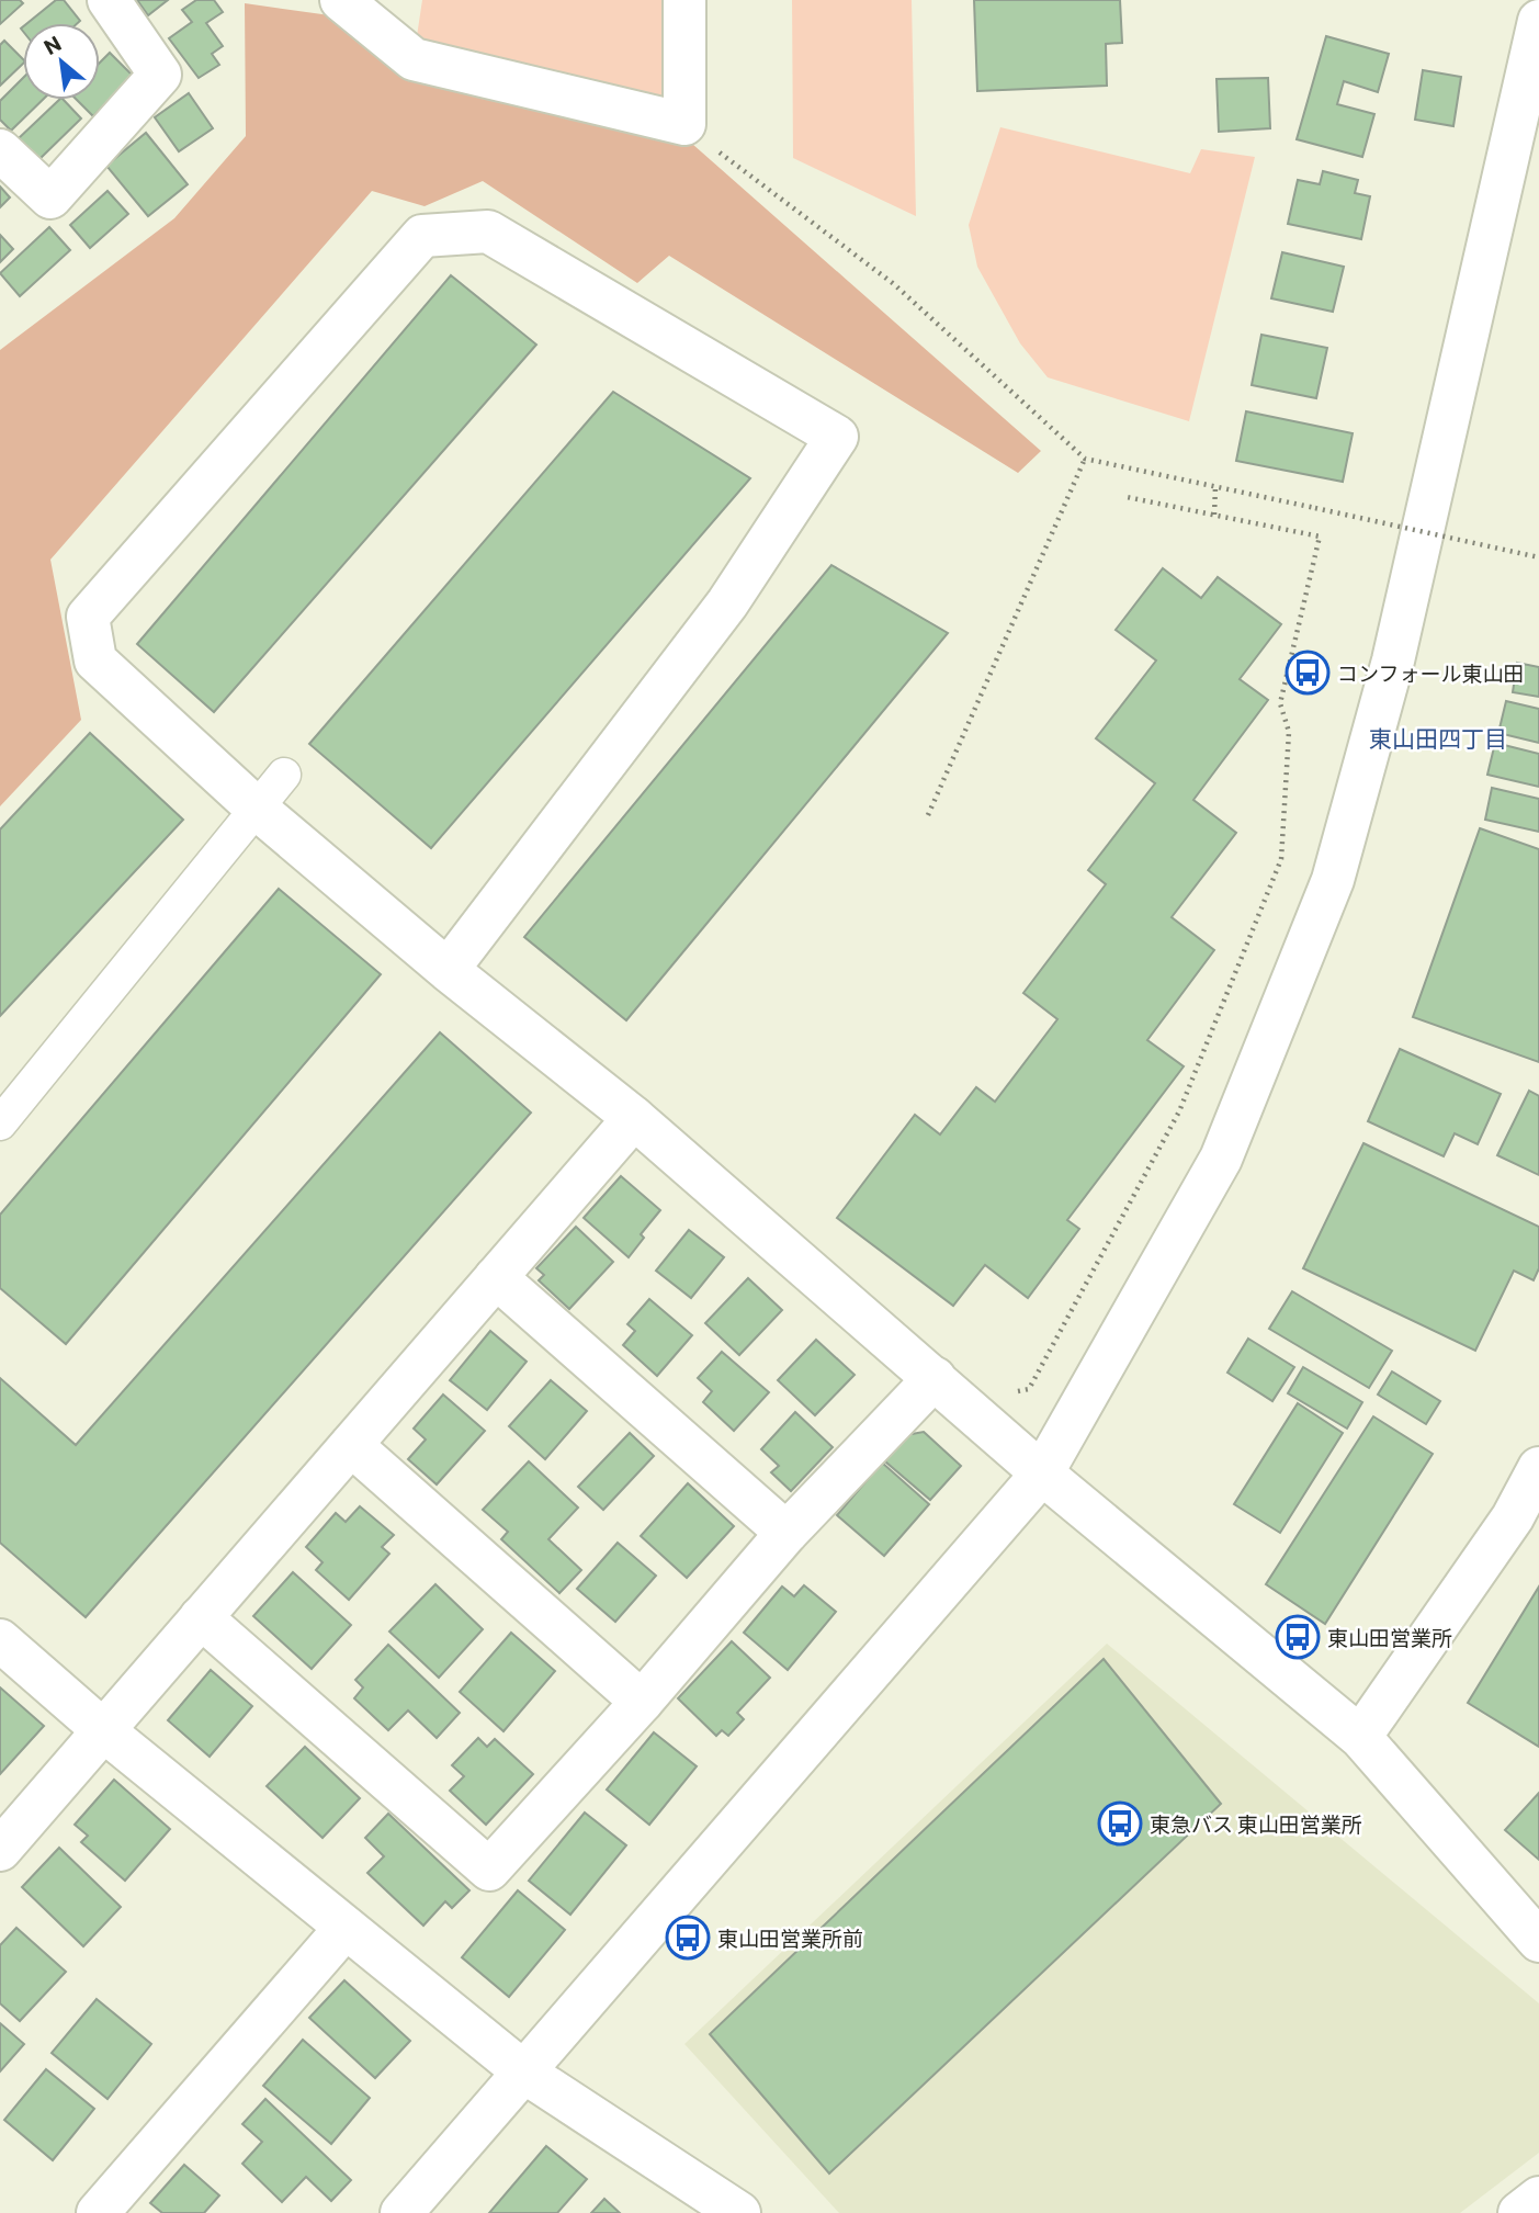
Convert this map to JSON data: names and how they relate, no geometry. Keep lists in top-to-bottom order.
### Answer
{
  "districts": ["東山田四丁目"],
  "places": {
    "bus stop": [
      "コンフォール東山田",
      "東山田営業所",
      "東急バス 東山田営業所",
      "東山田営業所前"
    ]
  },
  "north": "top left"
}
